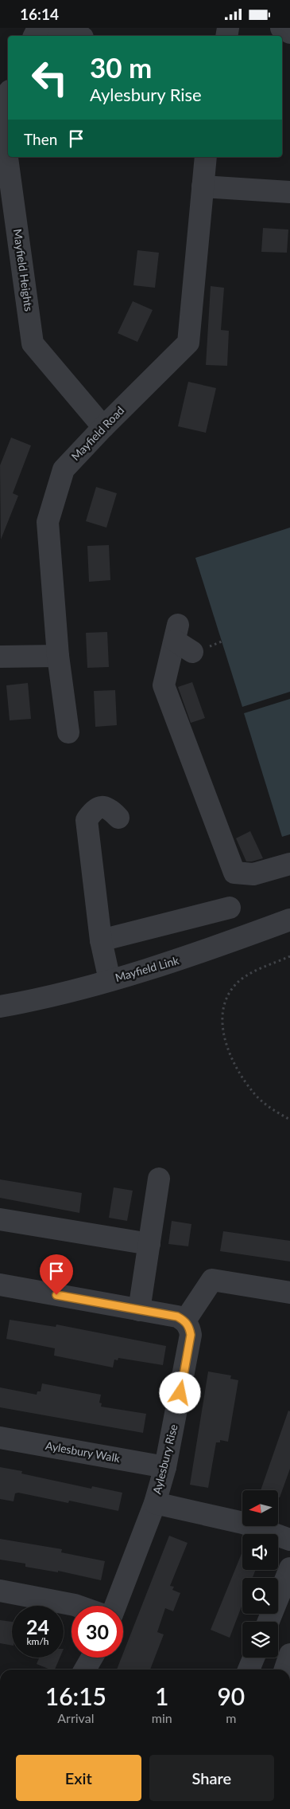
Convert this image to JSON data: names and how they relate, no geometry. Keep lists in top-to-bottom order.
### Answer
{
  "streets": {
    "street": [
      "Mayfield Heights",
      "Mayfield Road",
      "Mayfield Link",
      "Aylesbury Walk",
      "Aylesbury Rise"
    ]
  },
  "crossings": [
    ["Mayfield Heights", "Mayfield Road"],
    ["Aylesbury Walk", "Aylesbury Rise"]
  ],
  "north": "left",
  "page": {
    "status": "16:14",
    "turn": ["30 m", "Aylesbury Rise"],
    "then": "Then",
    "speed": "24 km/h",
    "limit": "30",
    "eta": [
      "16:15",
      "Arrival",
      "1",
      "min",
      "90",
      "m"
    ],
    "buttons": ["Exit", "Share"]
  }
}
